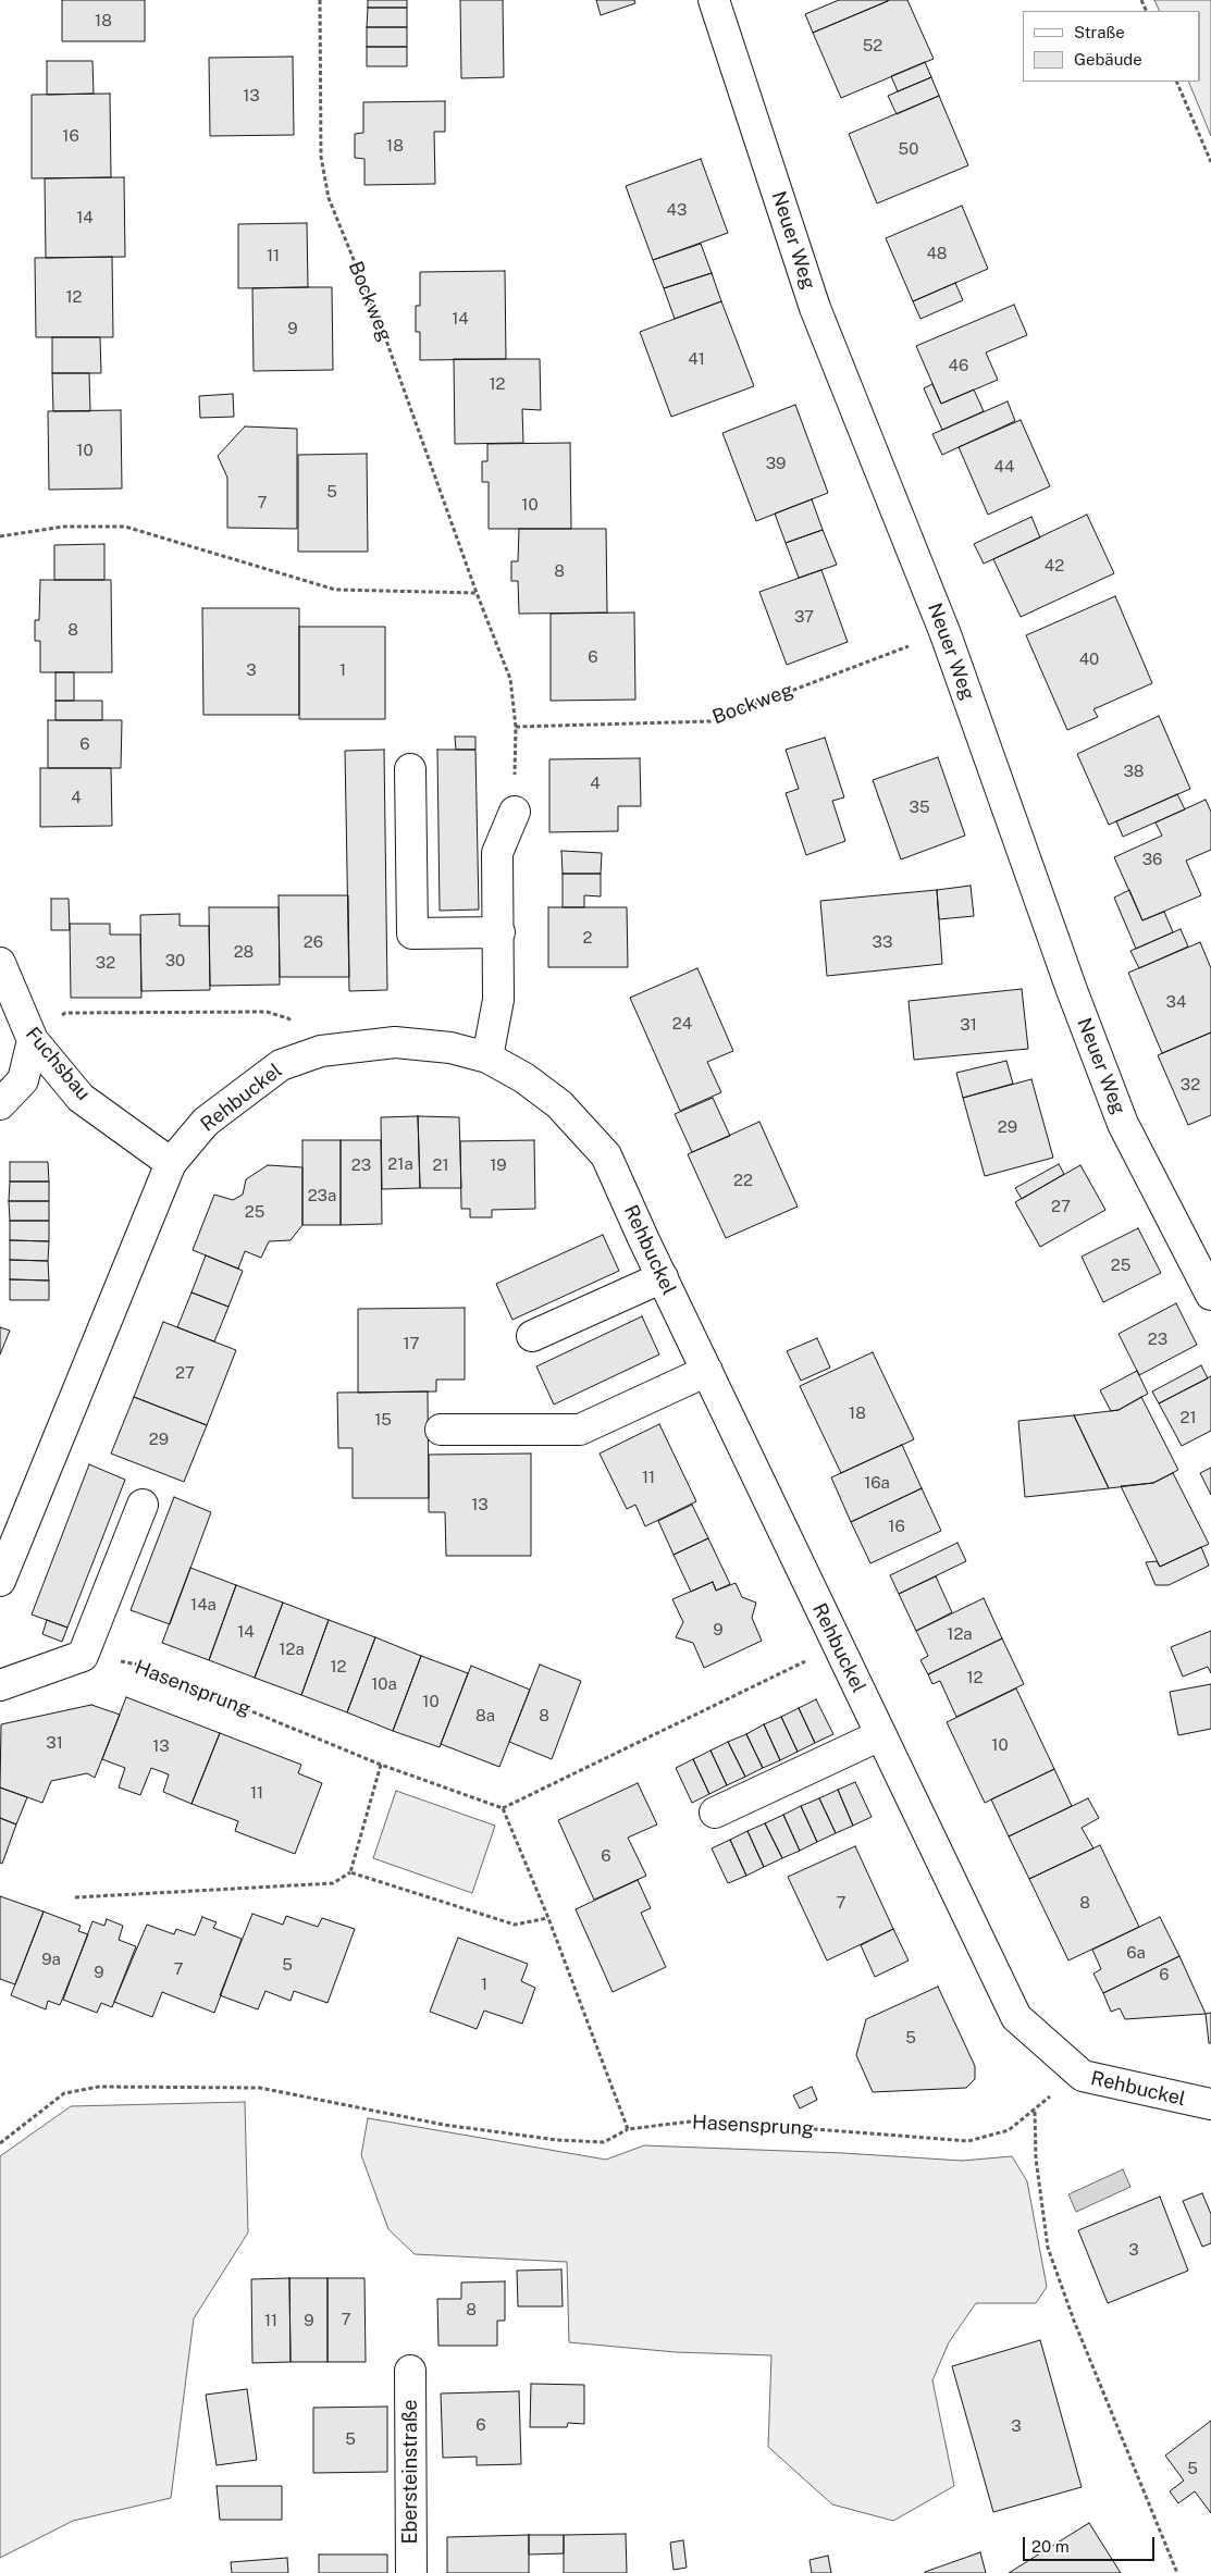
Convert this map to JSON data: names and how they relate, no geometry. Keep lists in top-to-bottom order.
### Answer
{
  "streets": {
    "street": [
      "Neuer Weg",
      "Fuchsbau",
      "Rehbuckel",
      "Ebersteinstraße"
    ],
    "path": ["Bockweg", "Hasensprung"]
  },
  "crossings": [
    ["Fuchsbau", "Rehbuckel"],
    ["Rehbuckel", "Hasensprung"]
  ],
  "house_numbers": [
    "18",
    "52",
    "13",
    "16",
    "18",
    "50",
    "43",
    "14",
    "48",
    "11",
    "12",
    "14",
    "9",
    "41",
    "46",
    "12",
    "10",
    "39",
    "44",
    "5",
    "7",
    "10",
    "42",
    "8",
    "37",
    "8",
    "6",
    "40",
    "3",
    "1",
    "6",
    "38",
    "4",
    "4",
    "35",
    "36",
    "2",
    "26",
    "33",
    "28",
    "30",
    "32",
    "34",
    "24",
    "31",
    "32",
    "29",
    "21a",
    "23",
    "21",
    "19",
    "22",
    "23a",
    "27",
    "25",
    "25",
    "23",
    "17",
    "27",
    "18",
    "21",
    "15",
    "29",
    "11",
    "16a",
    "13",
    "16",
    "14a",
    "9",
    "14",
    "12a",
    "12a",
    "12",
    "12",
    "10a",
    "10",
    "8a",
    "8",
    "31",
    "10",
    "13",
    "11",
    "6",
    "7",
    "8",
    "6a",
    "9a",
    "5",
    "7",
    "9",
    "6",
    "1",
    "5",
    "3",
    "8",
    "7",
    "11",
    "9",
    "6",
    "3",
    "5",
    "5"
  ],
  "legend": ["Straße", "Gebäude"],
  "scale_bar": "20 m"
}
